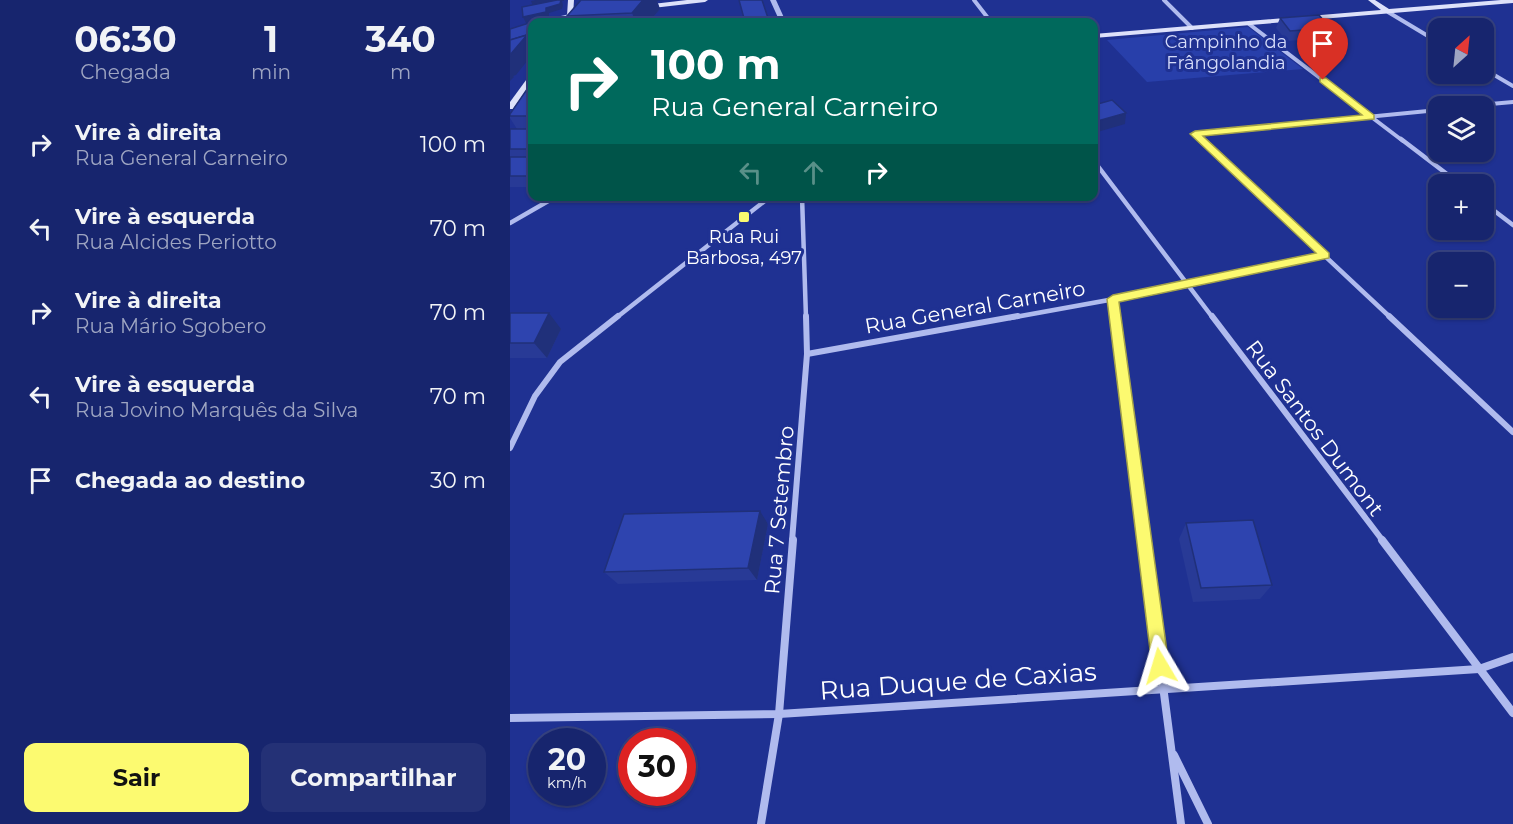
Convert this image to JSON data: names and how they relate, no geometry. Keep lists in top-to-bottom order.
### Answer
{
  "streets": {
    "street": [
      "Rua General Carneiro",
      "Rua Santos Dumont",
      "Rua 7 Setembro",
      "Rua Duque de Caxias"
    ]
  },
  "crossings": [
    ["Rua General Carneiro", "Rua Santos Dumont"],
    ["Rua General Carneiro", "Rua 7 Setembro"],
    ["Rua Santos Dumont", "Rua Duque de Caxias"],
    ["Rua 7 Setembro", "Rua Duque de Caxias"]
  ],
  "parks": ["Campinho da Frângolandia"],
  "places": {
    "transit": ["Rua Rui Barbosa, 497"]
  },
  "north": "top right",
  "page": {
    "eta": [
      "06:30",
      "Chegada",
      "1",
      "min",
      "340",
      "m"
    ],
    "map_buttons": ["+", "−"],
    "turn": ["100 m", "Rua General Carneiro"],
    "list": [
      {
        "name": "Vire à direita",
        "note": "Rua General Carneiro",
        "value": "100 m"
      },
      {
        "name": "Vire à esquerda",
        "note": "Rua Alcides Periotto",
        "value": "70 m"
      },
      {
        "name": "Vire à direita",
        "note": "Rua Mário Sgobero",
        "value": "70 m"
      },
      {
        "name": "Vire à esquerda",
        "note": "Rua Jovino Marquês da Silva",
        "value": "70 m"
      },
      {
        "name": "Chegada ao destino",
        "value": "30 m"
      }
    ],
    "speed": "20 km/h",
    "limit": "30",
    "buttons": ["Sair", "Compartilhar"]
  }
}
